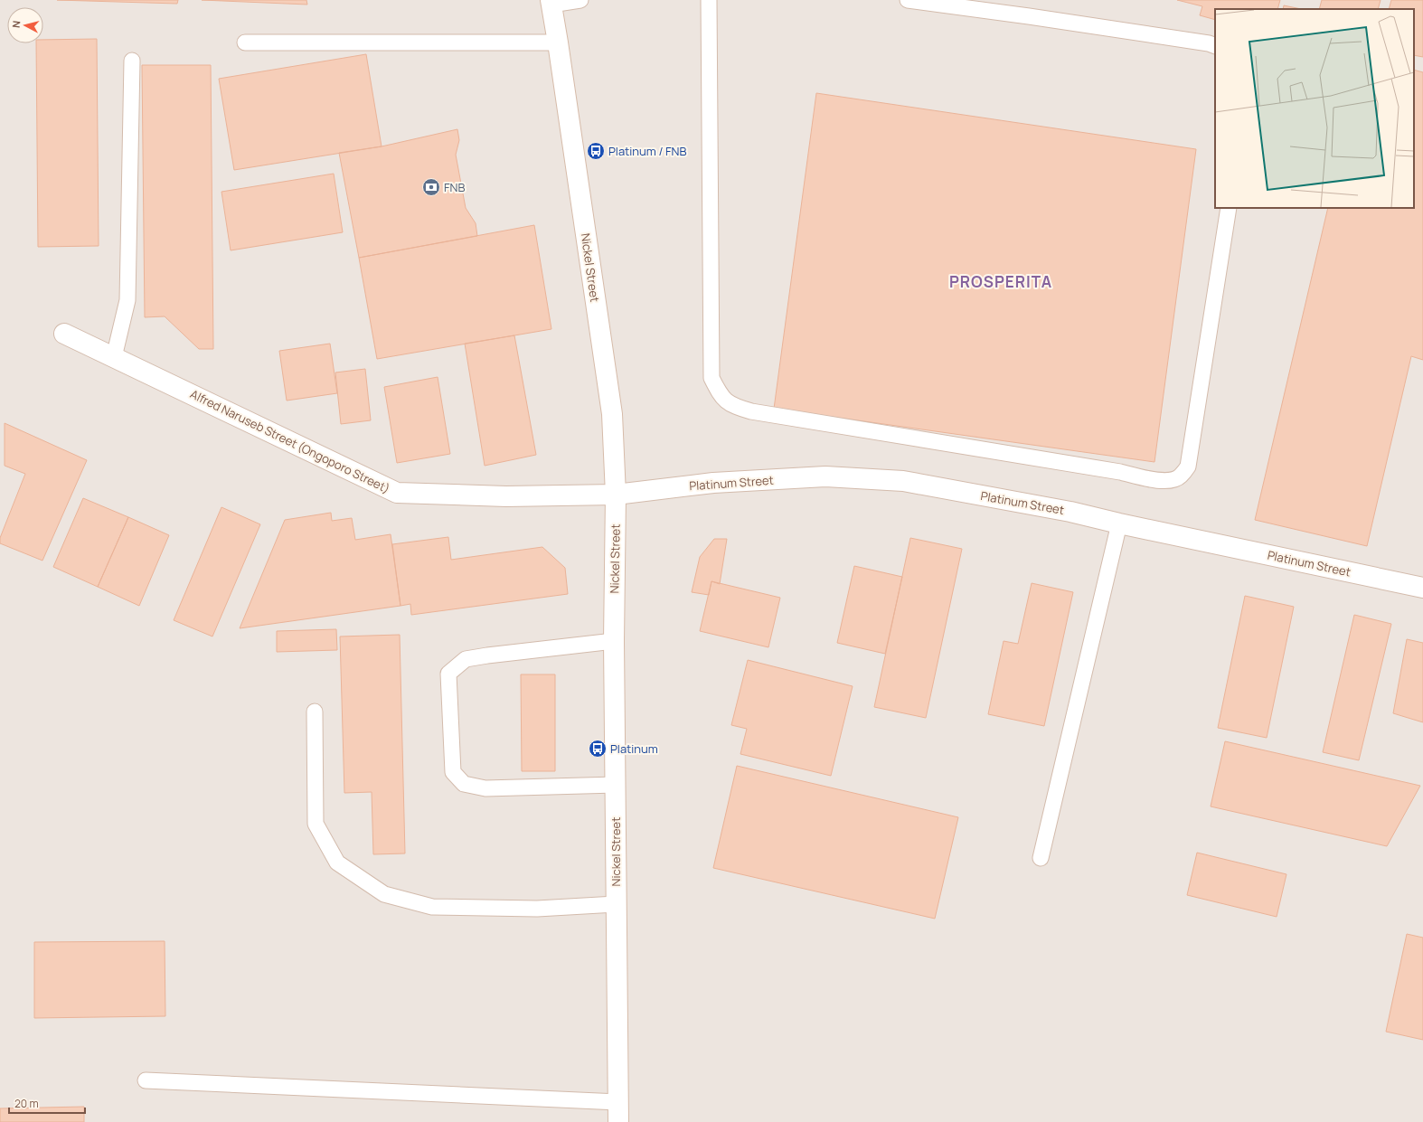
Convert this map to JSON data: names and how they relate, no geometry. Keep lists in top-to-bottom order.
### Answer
{
  "streets": {
    "street": ["Nickel Street", "Alfred Naruseb Street (Ongoporo Street)", "Platinum Street"]
  },
  "crossings": [
    ["Nickel Street", "Alfred Naruseb Street (Ongoporo Street)"],
    ["Nickel Street", "Platinum Street"],
    ["Alfred Naruseb Street (Ongoporo Street)", "Platinum Street"]
  ],
  "districts": ["PROSPERITA"],
  "places": {
    "bus stop": ["Platinum / FNB", "Platinum"],
    "bank": ["FNB"]
  },
  "scale_bar": "20 m",
  "north": "left"
}
